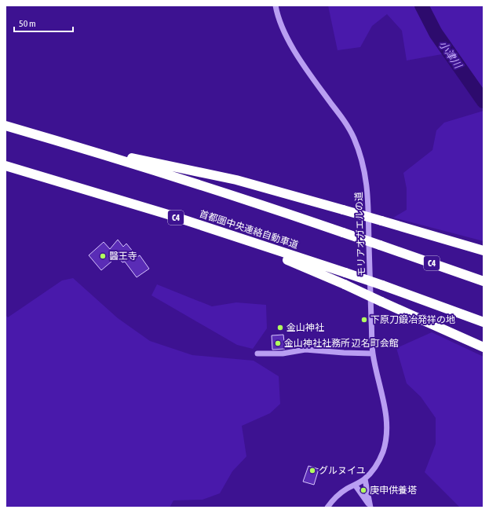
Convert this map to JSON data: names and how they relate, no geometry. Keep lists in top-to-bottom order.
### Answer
{
  "streets": {
    "highway": ["C4", "首都圏中央連絡自動車道"],
    "street": ["モリアオガエルの道"]
  },
  "water": ["小津川"],
  "places": [
    "醫王寺",
    "下原刀鍛冶発祥の地",
    "金山神社",
    "金山神社社務所 辺名町会館",
    "グルヌイユ",
    "庚申供養塔"
  ],
  "scale_bar": "50 m"
}
